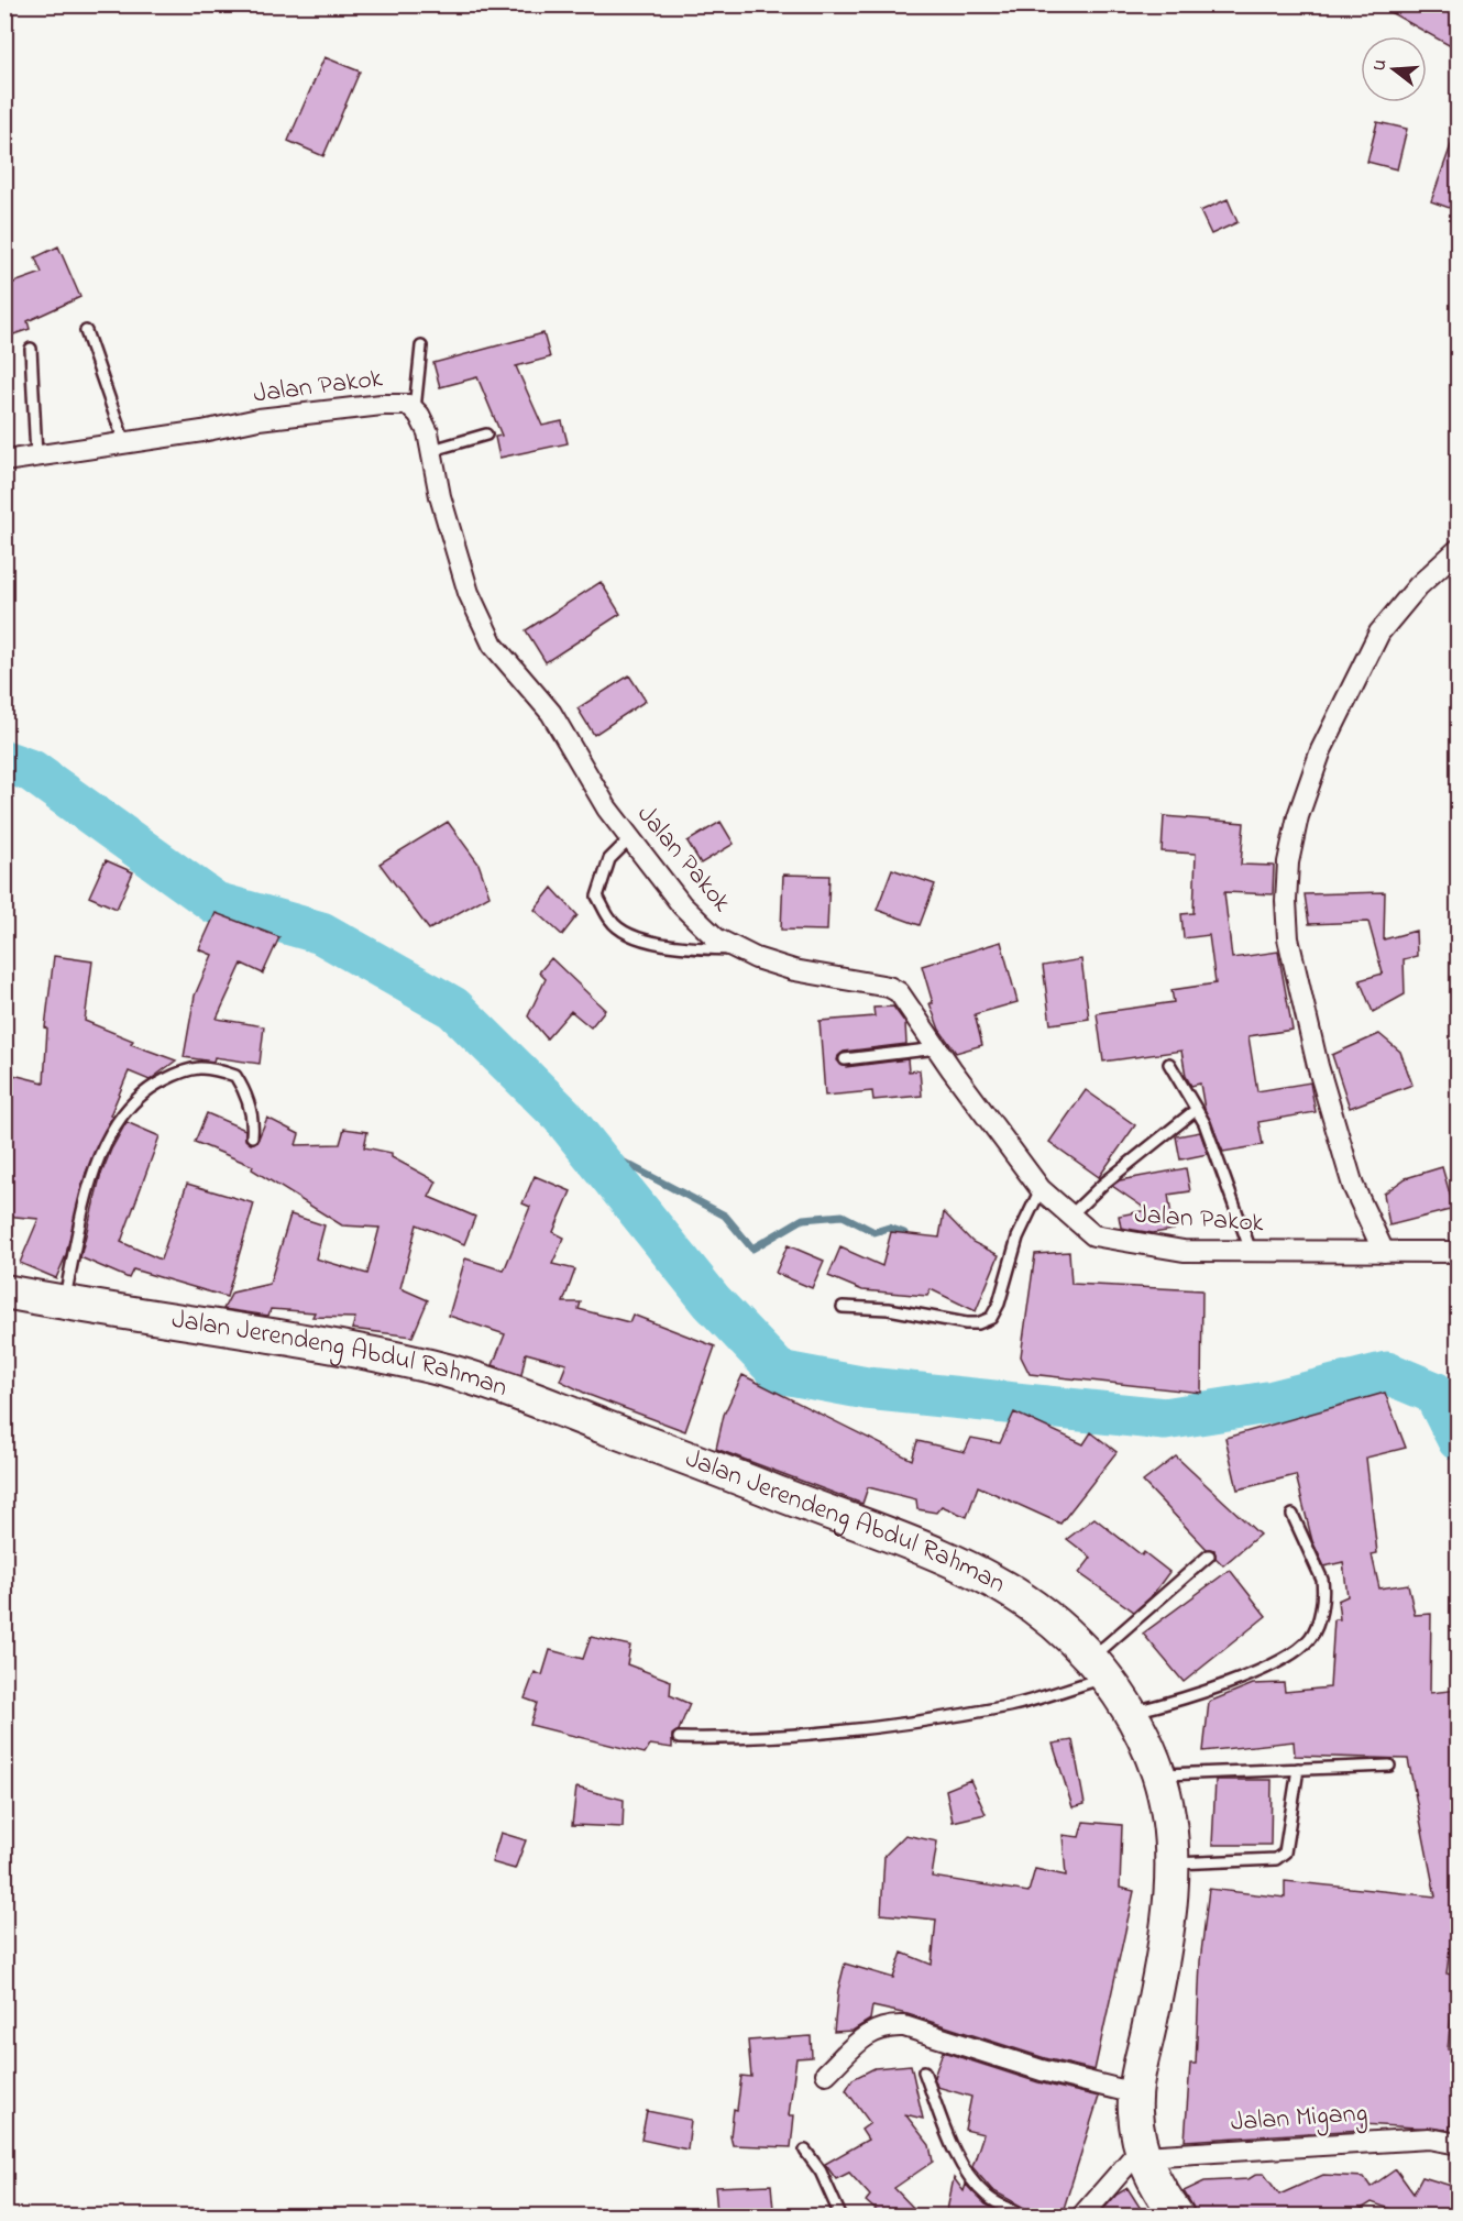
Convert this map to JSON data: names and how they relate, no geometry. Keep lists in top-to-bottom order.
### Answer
{
  "streets": {
    "highway": ["Jalan Jerendeng Abdul Rahman"],
    "street": ["Jalan Pakok", "Jalan Migang"]
  },
  "crossings": [
    ["Jalan Jerendeng Abdul Rahman", "Jalan Migang"]
  ],
  "north": "left"
}
